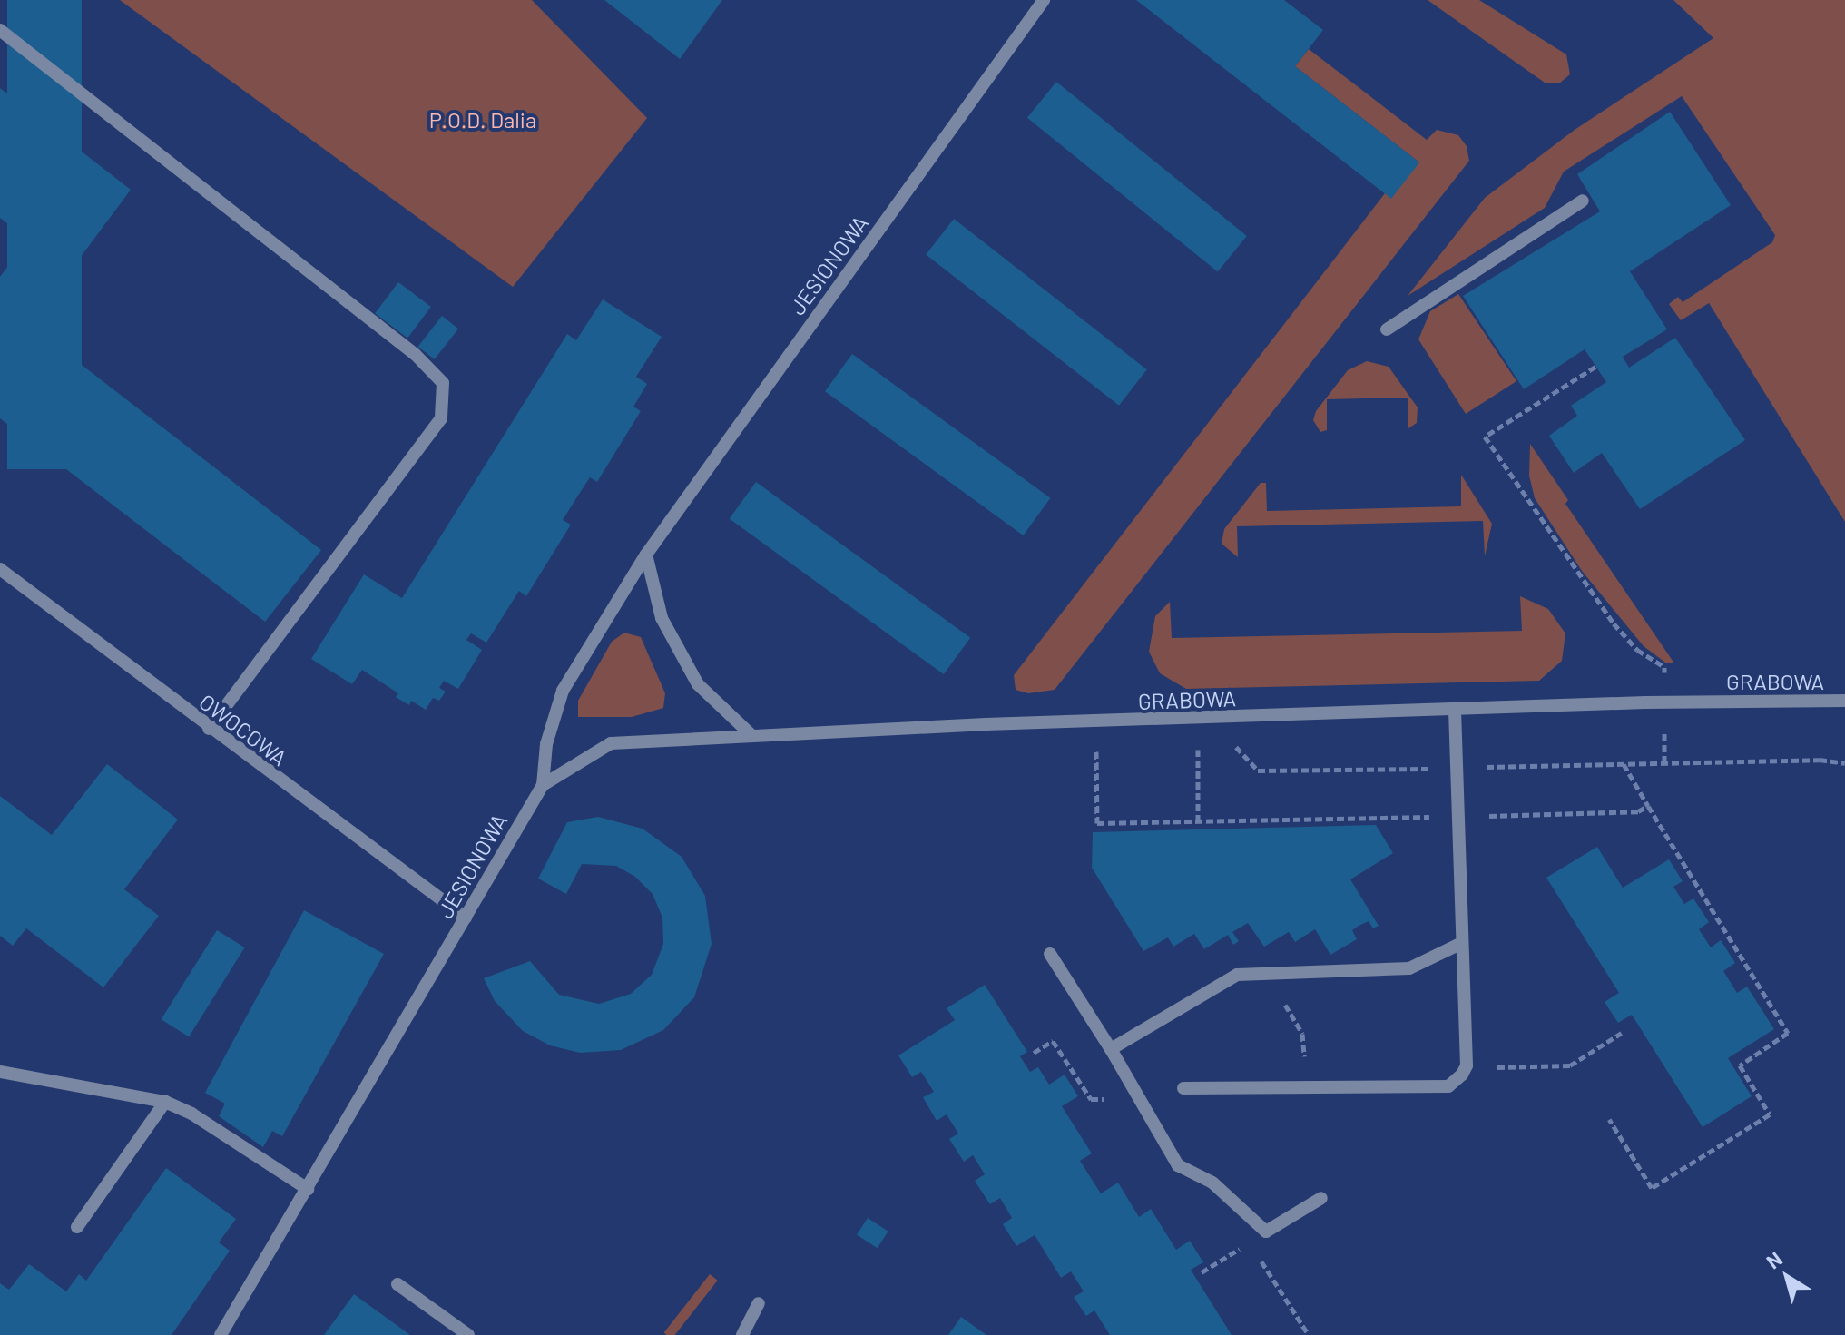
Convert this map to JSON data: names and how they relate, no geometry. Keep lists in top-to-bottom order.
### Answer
{
  "streets": {
    "street": ["JESIONOWA", "GRABOWA", "OWOCOWA"]
  },
  "crossings": [
    ["JESIONOWA", "GRABOWA"],
    ["JESIONOWA", "OWOCOWA"]
  ],
  "parks": ["P.O.D. Dalia"],
  "north": "top left"
}
